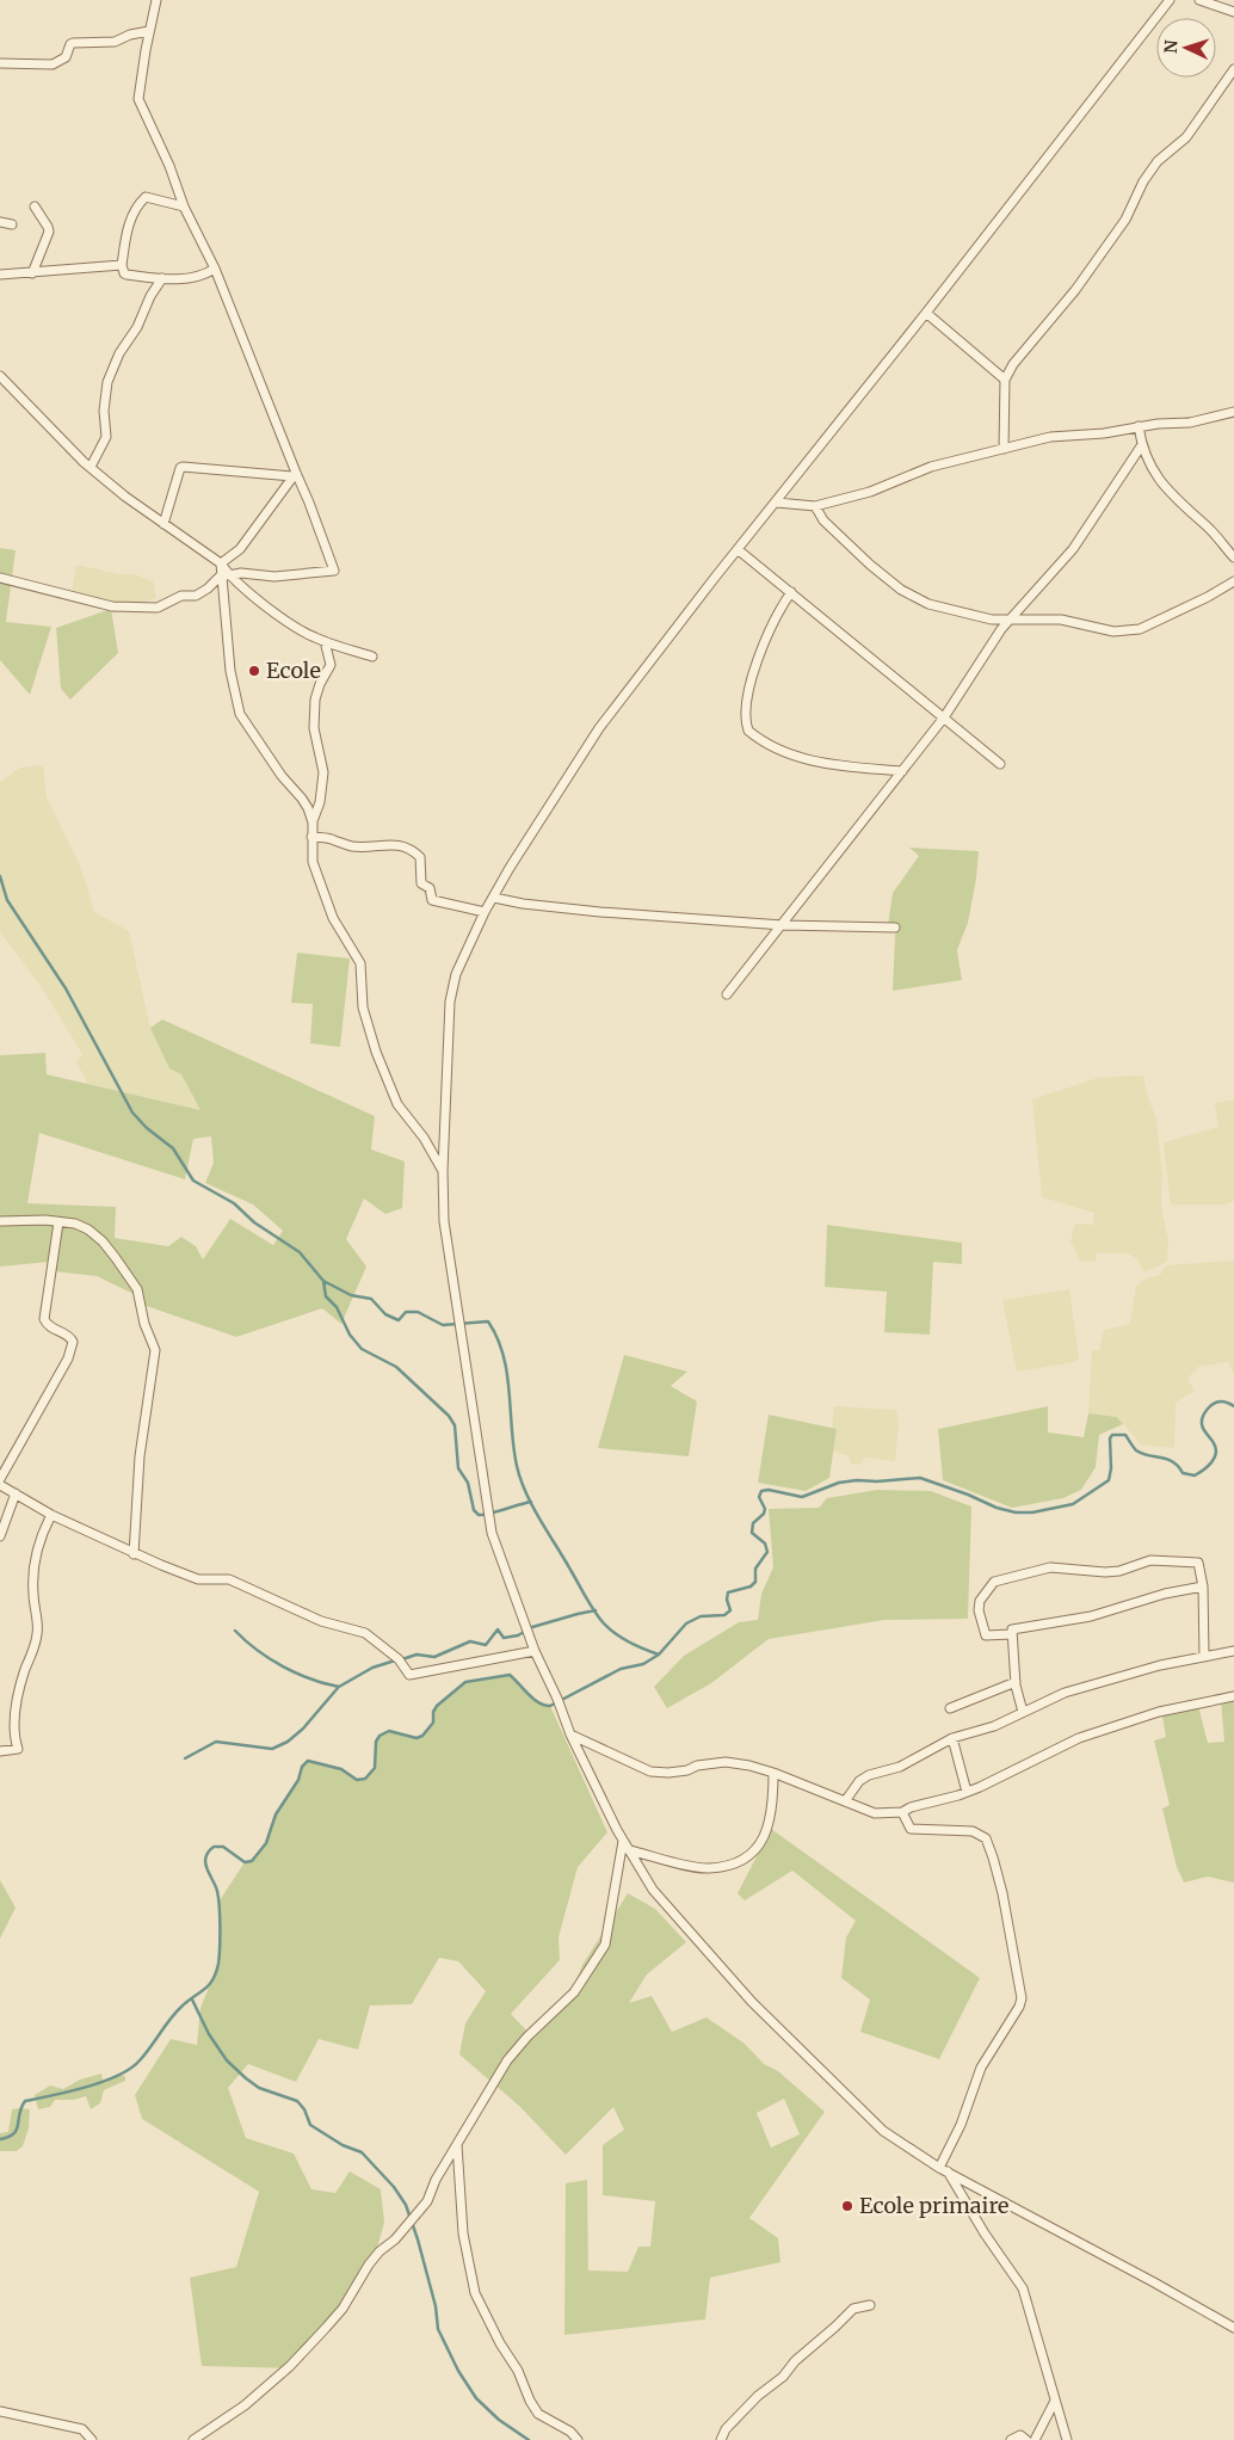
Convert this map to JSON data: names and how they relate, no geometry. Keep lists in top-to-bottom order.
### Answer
{
  "places": ["Ecole", "Ecole primaire"],
  "north": "left"
}
